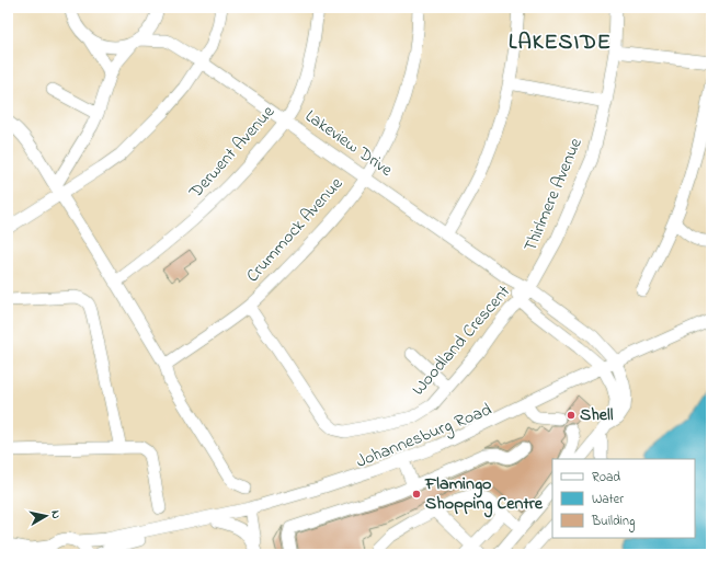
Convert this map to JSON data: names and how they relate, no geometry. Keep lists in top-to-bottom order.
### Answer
{
  "streets": {
    "street": [
      "Lakeview Drive",
      "Derwent Avenue",
      "Thirlmere Avenue",
      "Crummock Avenue",
      "Woodland Crescent",
      "Johannesburg Road"
    ]
  },
  "crossings": [
    ["Lakeview Drive", "Derwent Avenue"],
    ["Lakeview Drive", "Thirlmere Avenue"],
    ["Lakeview Drive", "Crummock Avenue"],
    ["Lakeview Drive", "Woodland Crescent"],
    ["Lakeview Drive", "Johannesburg Road"],
    ["Thirlmere Avenue", "Woodland Crescent"],
    ["Crummock Avenue", "Woodland Crescent"]
  ],
  "districts": ["LAKESIDE"],
  "places": ["Shell", "Flamingo Shopping Centre"],
  "legend": ["Road", "Water", "Building"],
  "north": "right"
}
